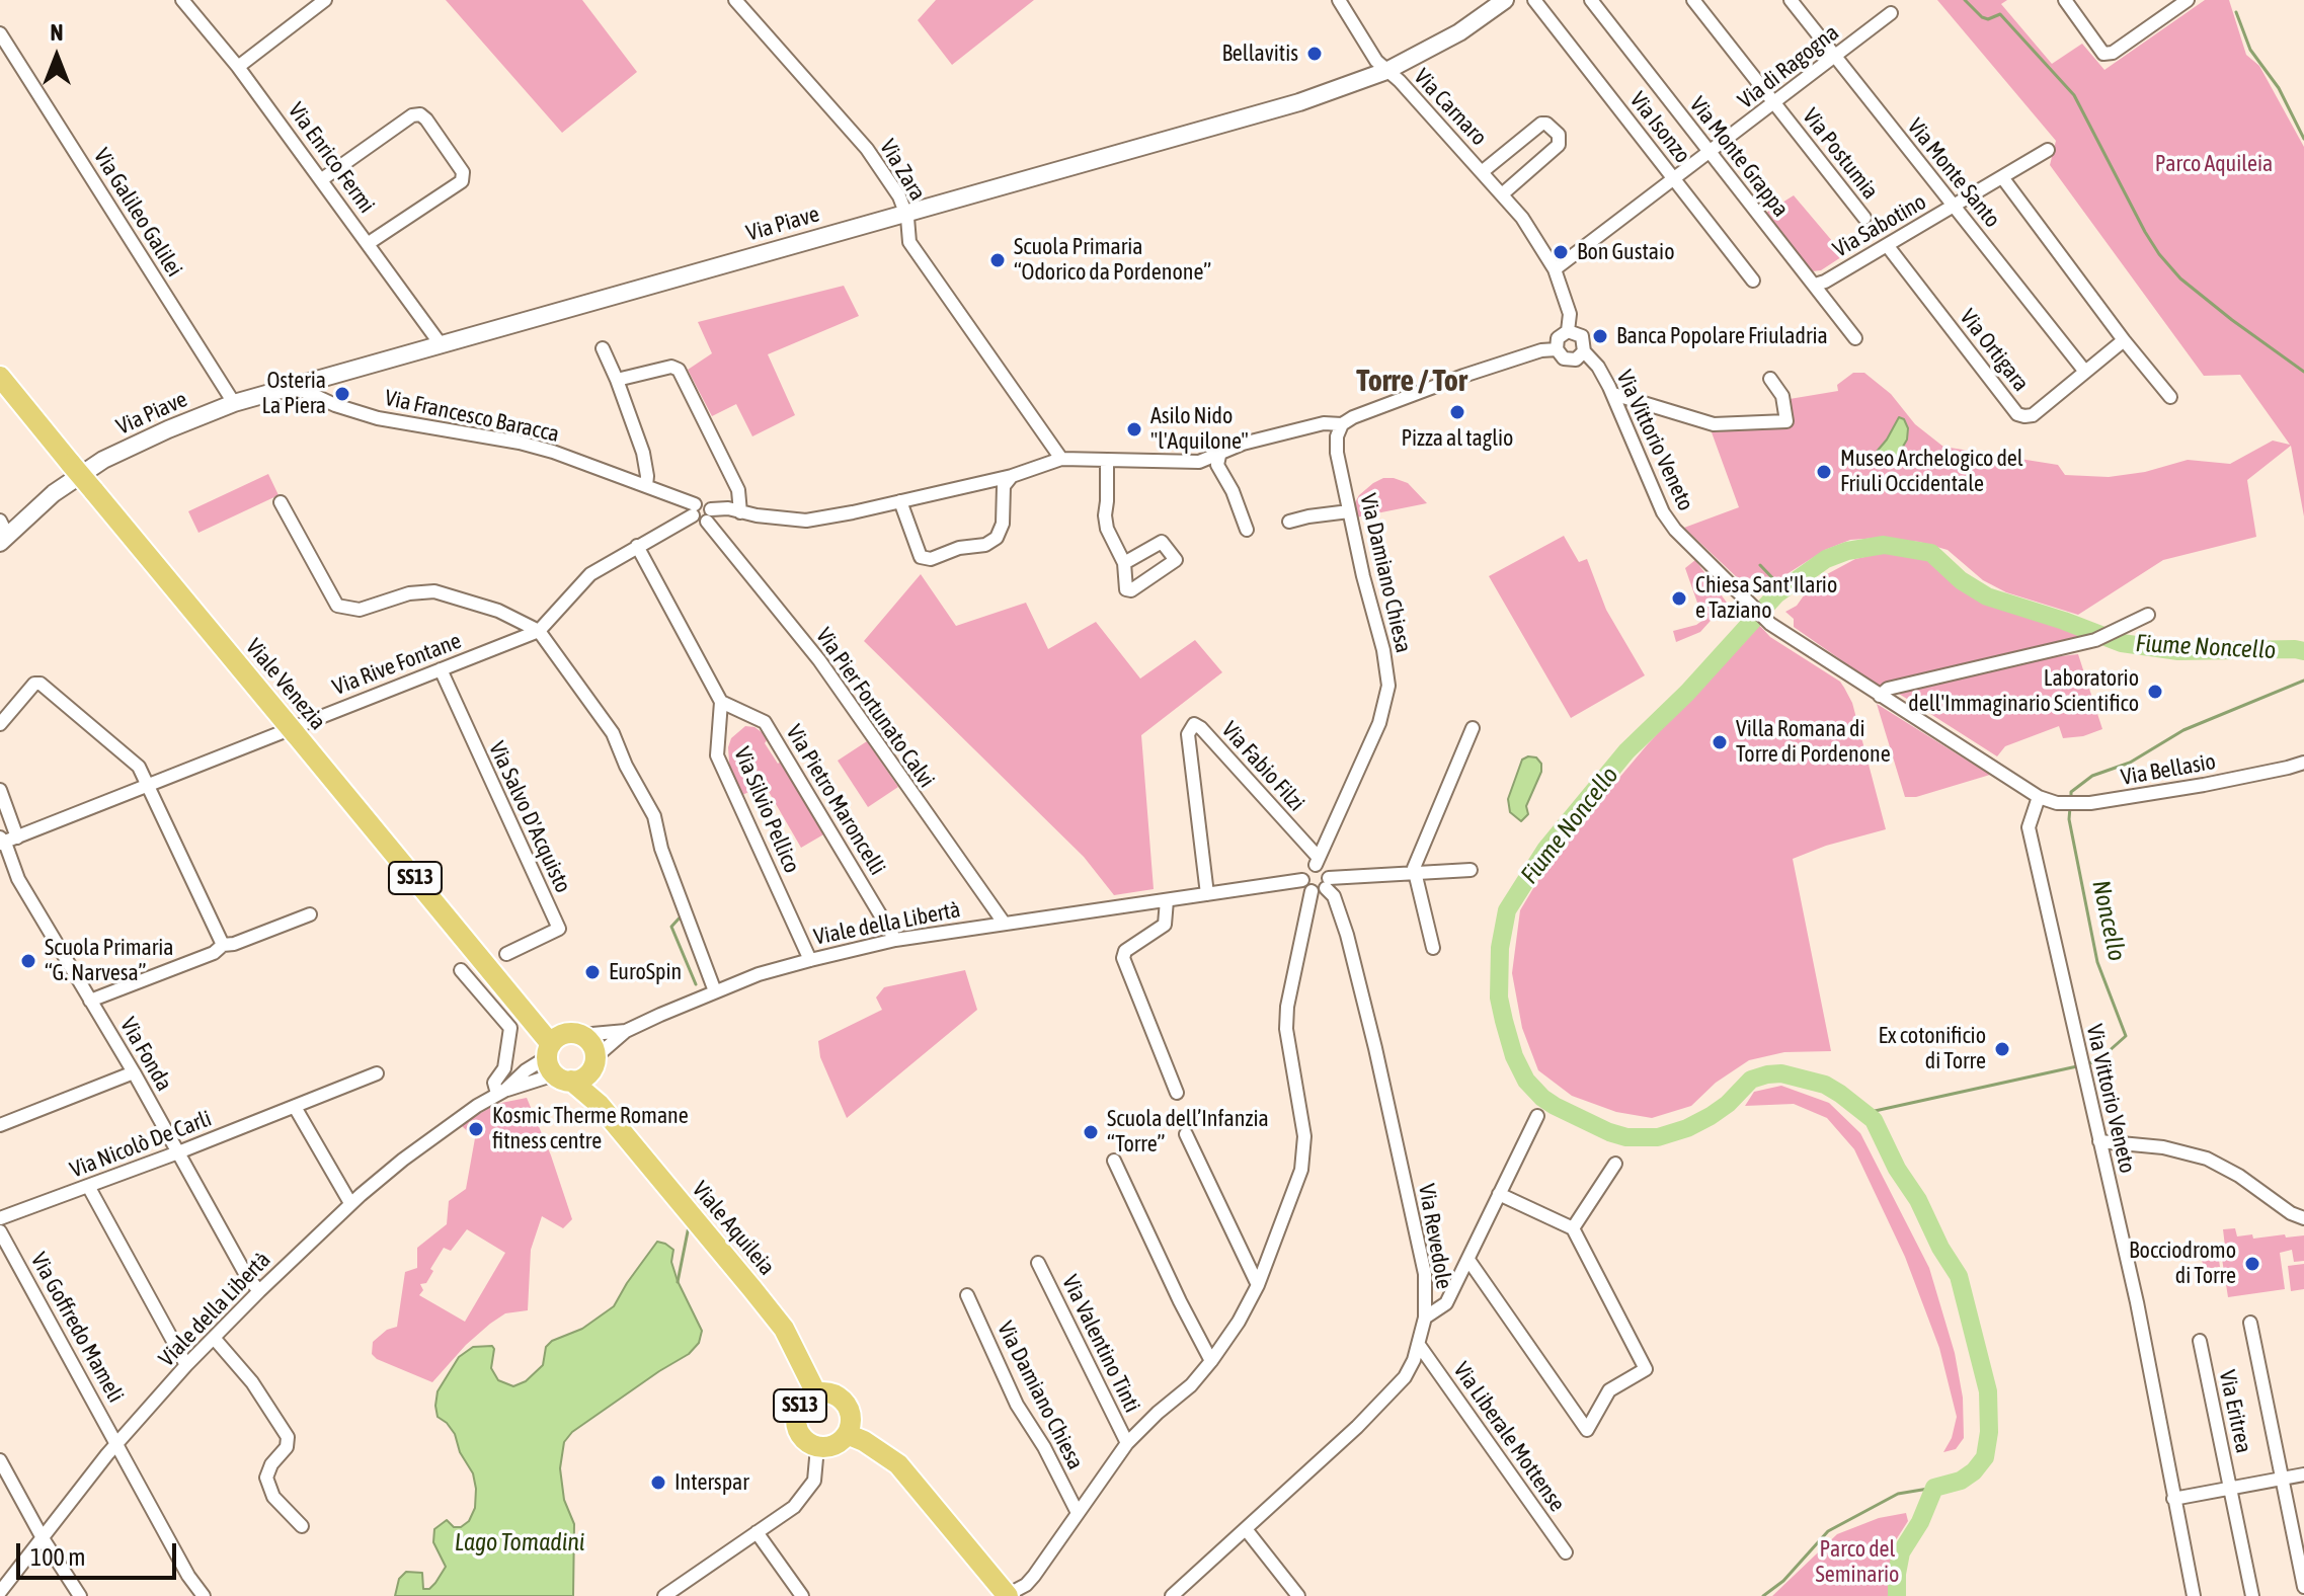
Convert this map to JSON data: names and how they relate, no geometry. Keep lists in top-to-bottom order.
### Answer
{
  "streets": {
    "main road": ["Viale Venezia", "SS13", "Viale Aquileia"],
    "street": [
      "Via di Ragogna",
      "Via Carnaro",
      "Via Isonzo",
      "Via Postumia",
      "Via Monte Grappa",
      "Via Enrico Fermi",
      "Via Zara",
      "Via Monte Santo",
      "Via Galileo Galilei",
      "Via Piave",
      "Via Sabotino",
      "Via Ortigara",
      "Via Francesco Baracca",
      "Via Vittorio Veneto",
      "Via Damiano Chiesa",
      "Via Rive Fontane",
      "Via Pier Fortunato Calvi",
      "Via Fabio Filzi",
      "Via Bellasio",
      "Via Pietro Maroncelli",
      "Via Silvio Pellico",
      "Via Salvo D'Acquisto",
      "Viale della Libertà",
      "Via Fonda",
      "Via Nicolò De Carli",
      "Via Revedole",
      "Via Goffredo Mameli",
      "Via Valentino Tinti",
      "Via Eritrea",
      "Via Liberale Mottense"
    ]
  },
  "crossings": [
    ["Via di Ragogna", "Via Carnaro"],
    ["Via di Ragogna", "Via Isonzo"],
    ["Via di Ragogna", "Via Postumia"],
    ["Via di Ragogna", "Via Monte Grappa"],
    ["Via di Ragogna", "Via Monte Santo"],
    ["Via Carnaro", "Via Piave"],
    ["Via Carnaro", "Via Vittorio Veneto"],
    ["Via Monte Grappa", "Via Sabotino"],
    ["Via Enrico Fermi", "Via Piave"],
    ["Via Zara", "Via Piave"],
    ["Via Monte Santo", "Via Sabotino"],
    ["Via Monte Santo", "Via Ortigara"],
    ["Via Galileo Galilei", "Via Piave"],
    ["Via Piave", "Via Francesco Baracca"],
    ["Via Piave", "Viale Venezia"],
    ["Via Sabotino", "Via Ortigara"],
    ["Via Francesco Baracca", "Via Rive Fontane"],
    ["Via Francesco Baracca", "Via Pier Fortunato Calvi"],
    ["Via Vittorio Veneto", "Via Bellasio"],
    ["Via Vittorio Veneto", "Via Eritrea"],
    ["Via Damiano Chiesa", "Via Fabio Filzi"],
    ["Via Damiano Chiesa", "SS13"],
    ["Via Damiano Chiesa", "Viale della Libertà"],
    ["Via Damiano Chiesa", "Via Revedole"],
    ["Via Damiano Chiesa", "Via Valentino Tinti"],
    ["Via Rive Fontane", "Via Salvo D'Acquisto"],
    ["Via Rive Fontane", "Via Fonda"],
    ["Viale Venezia", "SS13"],
    ["Viale Venezia", "Viale della Libertà"],
    ["Viale Venezia", "Viale Aquileia"],
    ["Via Pier Fortunato Calvi", "Viale della Libertà"],
    ["Via Fabio Filzi", "Viale della Libertà"],
    ["Via Fabio Filzi", "Via Revedole"],
    ["Via Pietro Maroncelli", "Via Silvio Pellico"],
    ["Via Pietro Maroncelli", "Viale della Libertà"],
    ["Via Silvio Pellico", "Viale della Libertà"],
    ["SS13", "Viale della Libertà"],
    ["SS13", "Viale Aquileia"],
    ["Viale della Libertà", "Via Fonda"],
    ["Viale della Libertà", "Viale Aquileia"],
    ["Viale della Libertà", "Via Revedole"],
    ["Viale della Libertà", "Via Goffredo Mameli"],
    ["Via Fonda", "Via Nicolò De Carli"],
    ["Via Revedole", "Via Liberale Mottense"]
  ],
  "districts": ["Torre / Tor"],
  "water": ["Fiume Noncello", "Noncello", "Lago Tomadini"],
  "parks": ["Parco Aquileia", "Parco del Seminario"],
  "places": [
    "Bellavitis",
    "Bon Gustaio",
    "Scuola Primaria “Odorico da Pordenone”",
    "Banca Popolare Friuladria",
    "Osteria La Piera",
    "Pizza al taglio",
    "Asilo Nido \"l'Aquilone\"",
    "Museo Archelogico del Friuli Occidentale",
    "Chiesa Sant'Ilario e Taziano",
    "Laboratorio dell'Immaginario Scientifico",
    "Villa Romana di Torre di Pordenone",
    "Scuola Primaria “G. Narvesa”",
    "EuroSpin",
    "Ex cotonificio di Torre",
    "Kosmic Therme Romane fitness centre",
    "Scuola dell’Infanzia “Torre”",
    "Bocciodromo di Torre",
    "Interspar"
  ],
  "scale_bar": "100 m",
  "north": "top"
}
